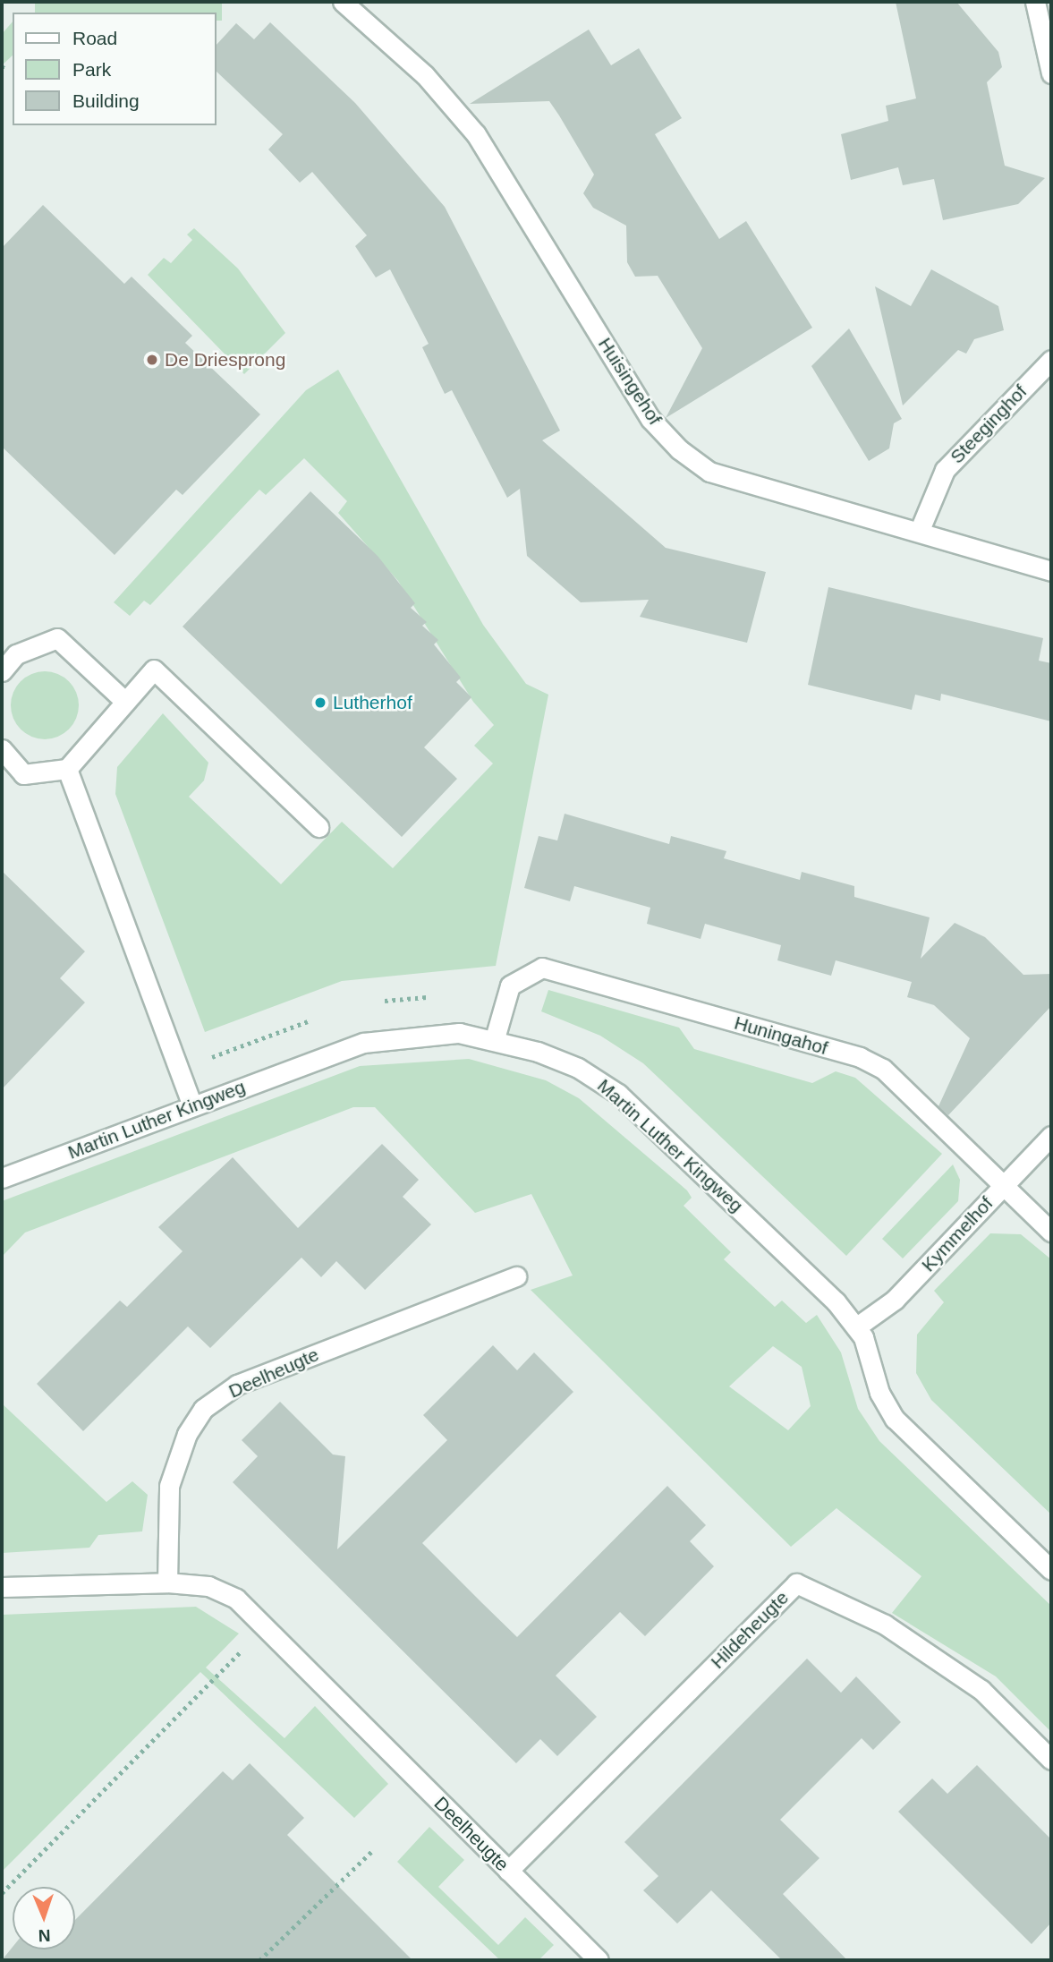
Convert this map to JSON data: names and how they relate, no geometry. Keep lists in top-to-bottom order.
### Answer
{
  "streets": {
    "street": [
      "Huisingehof",
      "Steeginghof",
      "Huningahof",
      "Martin Luther Kingweg",
      "Kymmelhof",
      "Deelheugte",
      "Hildeheugte"
    ]
  },
  "crossings": [
    ["Huisingehof", "Steeginghof"],
    ["Huningahof", "Martin Luther Kingweg"],
    ["Huningahof", "Kymmelhof"],
    ["Martin Luther Kingweg", "Kymmelhof"],
    ["Deelheugte", "Hildeheugte"]
  ],
  "places": ["De Driesprong", "Lutherhof"],
  "legend": ["Road", "Park", "Building"],
  "north": "bottom"
}
